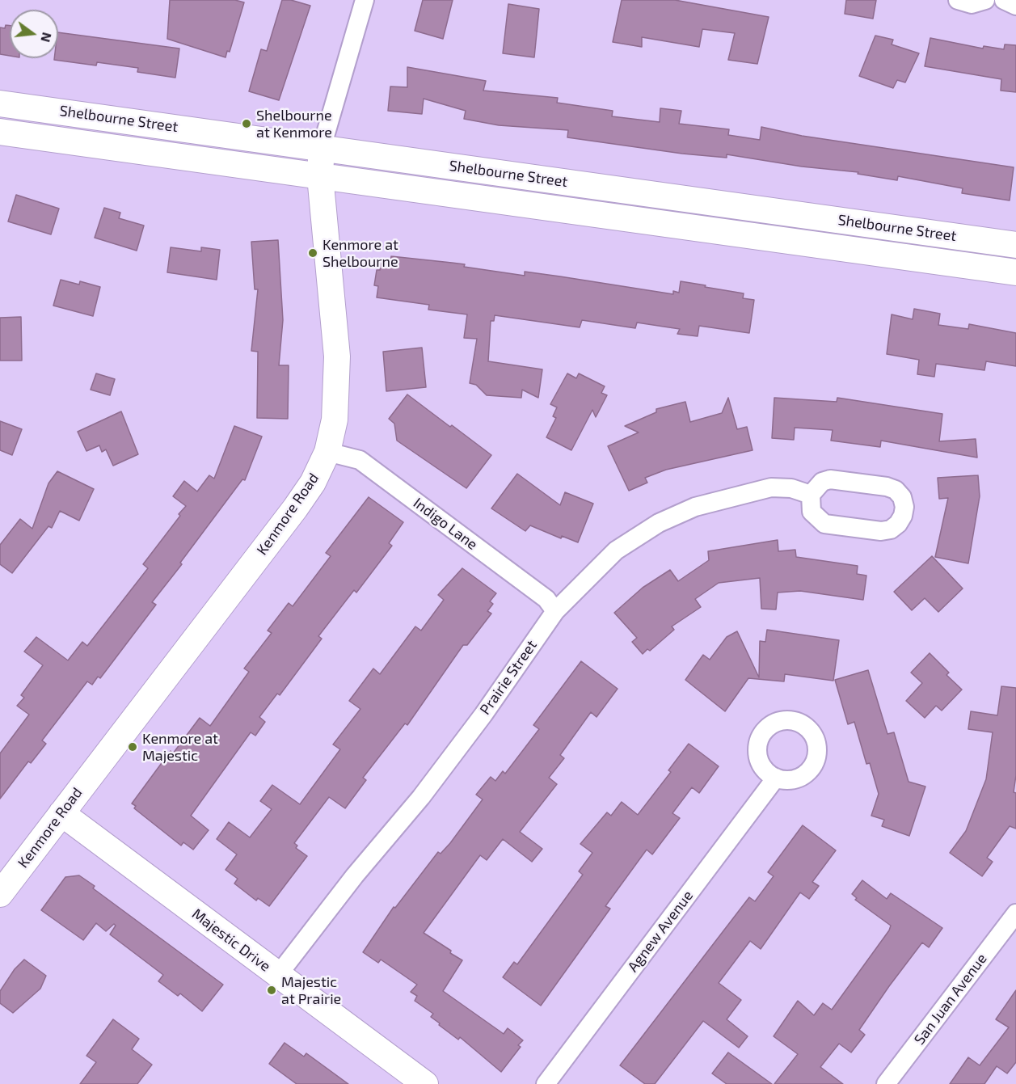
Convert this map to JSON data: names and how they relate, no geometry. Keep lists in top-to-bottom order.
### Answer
{
  "streets": {
    "main road": ["Shelbourne Street", "Kenmore Road", "Majestic Drive"],
    "street": [
      "Indigo Lane",
      "Prairie Street",
      "Agnew Avenue",
      "San Juan Avenue"
    ]
  },
  "crossings": [
    ["Shelbourne Street", "Kenmore Road"],
    ["Kenmore Road", "Indigo Lane"],
    ["Kenmore Road", "Majestic Drive"],
    ["Indigo Lane", "Prairie Street"],
    ["Prairie Street", "Majestic Drive"]
  ],
  "places": [
    "Shelbourne at Kenmore",
    "Kenmore at Shelbourne",
    "Kenmore at Majestic",
    "Majestic at Prairie"
  ],
  "north": "right"
}
